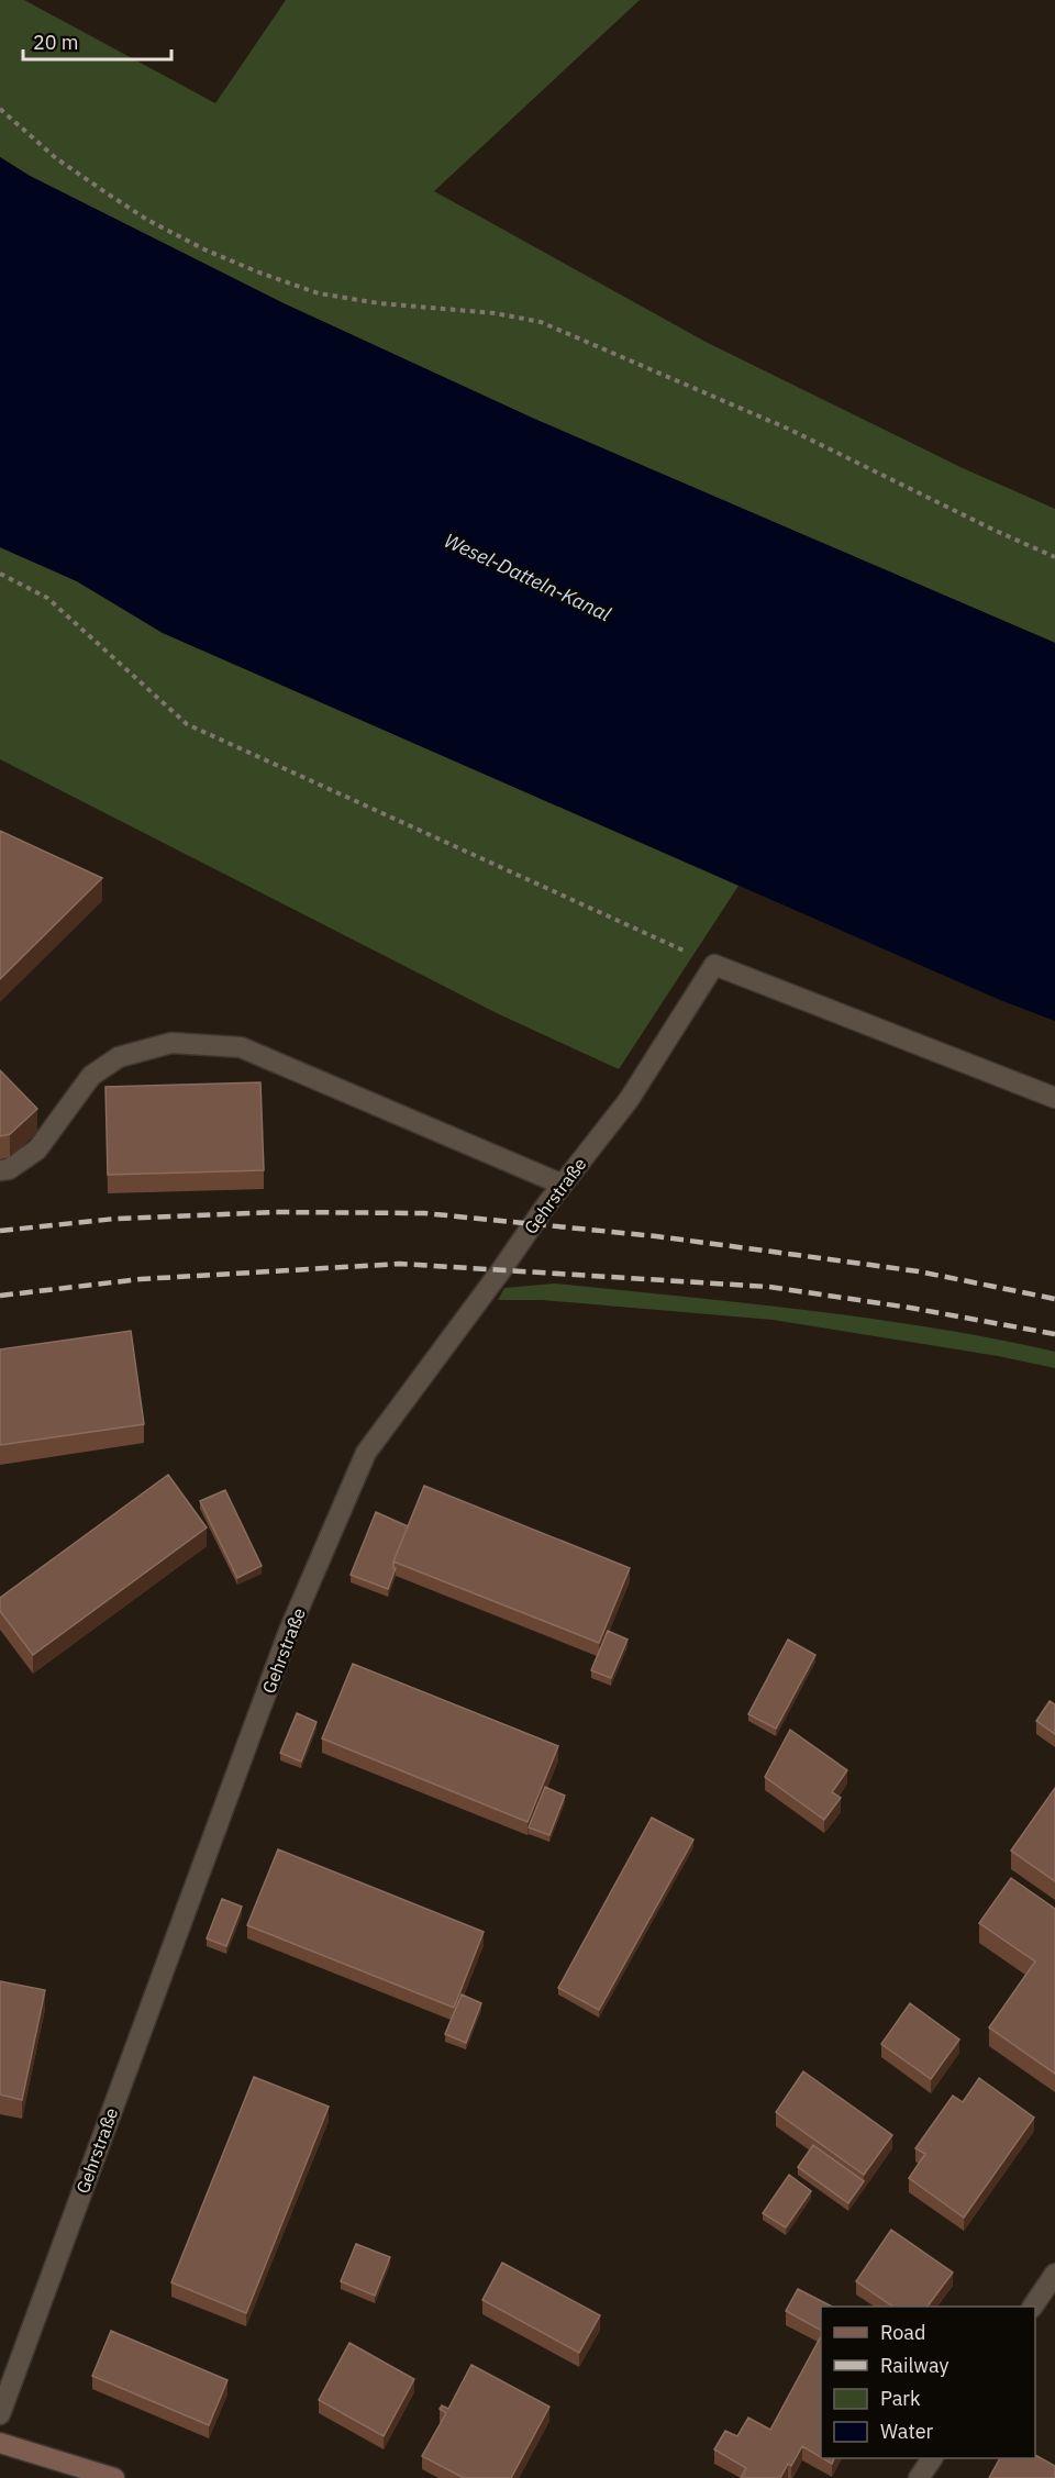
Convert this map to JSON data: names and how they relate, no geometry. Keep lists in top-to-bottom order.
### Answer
{
  "streets": {
    "street": ["Gehrstraße"]
  },
  "water": ["Wesel-Datteln-Kanal"],
  "legend": [
    "Road",
    "Railway",
    "Park",
    "Water"
  ],
  "scale_bar": "20 m"
}
